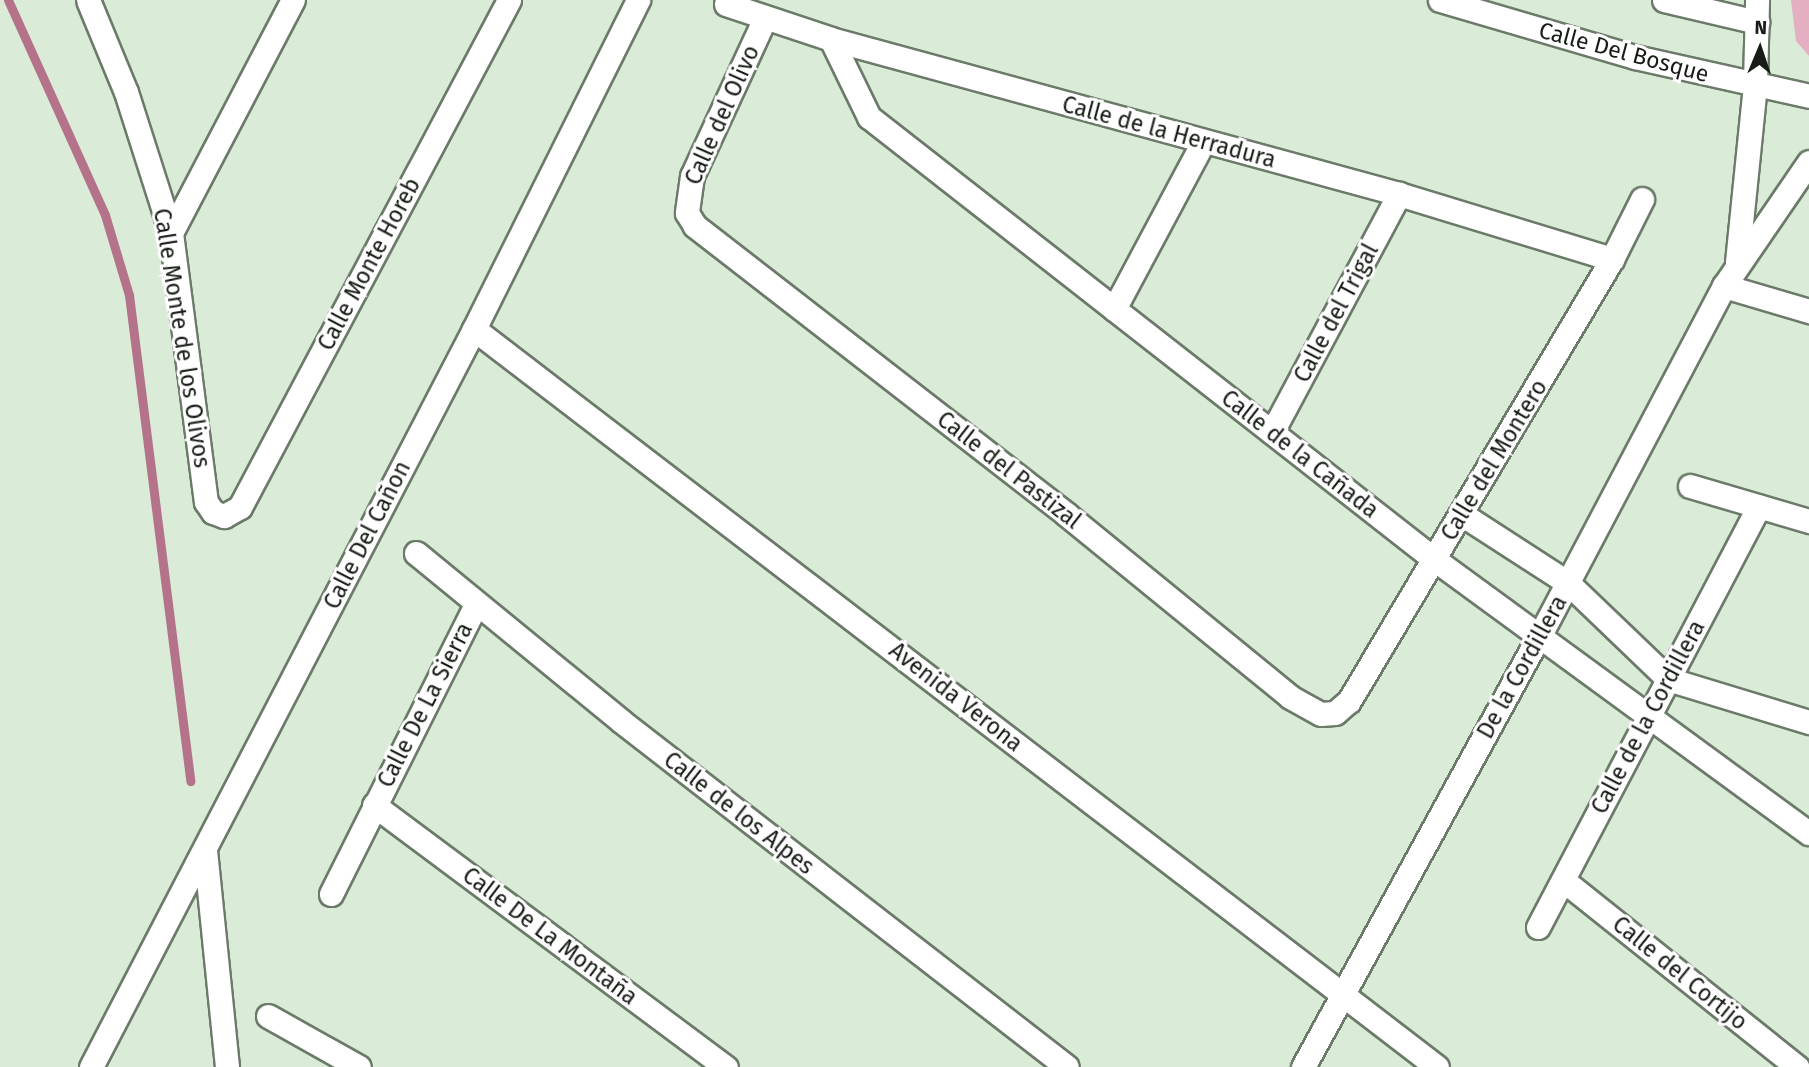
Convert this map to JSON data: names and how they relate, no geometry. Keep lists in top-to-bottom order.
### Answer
{
  "streets": {
    "street": [
      "Calle Del Bosque",
      "Calle del Olivo",
      "Calle de la Herradura",
      "Calle Monte Horeb",
      "Calle del Trigal",
      "Calle Monte de los Olivos",
      "Calle de la Cañada",
      "Calle del Montero",
      "Calle del Pastizal",
      "Calle Del Cañon",
      "De la Cordillera",
      "Avenida Verona",
      "Calle De La Sierra",
      "Calle de la Cordillera",
      "Calle de los Alpes",
      "Calle De La Montaña",
      "Calle del Cortijo"
    ]
  },
  "crossings": [
    ["Calle Del Bosque", "De la Cordillera"],
    ["Calle del Olivo", "Calle de la Herradura"],
    ["Calle del Olivo", "Calle del Pastizal"],
    ["Calle de la Herradura", "Calle del Trigal"],
    ["Calle de la Herradura", "Calle de la Cañada"],
    ["Calle de la Herradura", "Calle del Montero"],
    ["Calle Monte Horeb", "Calle Monte de los Olivos"],
    ["Calle del Trigal", "Calle de la Cañada"],
    ["Calle de la Cañada", "Calle del Montero"],
    ["Calle de la Cañada", "De la Cordillera"],
    ["Calle de la Cañada", "Calle de la Cordillera"],
    ["Calle del Montero", "Calle del Pastizal"],
    ["Calle Del Cañon", "Avenida Verona"],
    ["De la Cordillera", "Avenida Verona"],
    ["Calle De La Sierra", "Calle de los Alpes"],
    ["Calle De La Sierra", "Calle De La Montaña"],
    ["Calle de la Cordillera", "Calle del Cortijo"]
  ],
  "north": "top"
}
